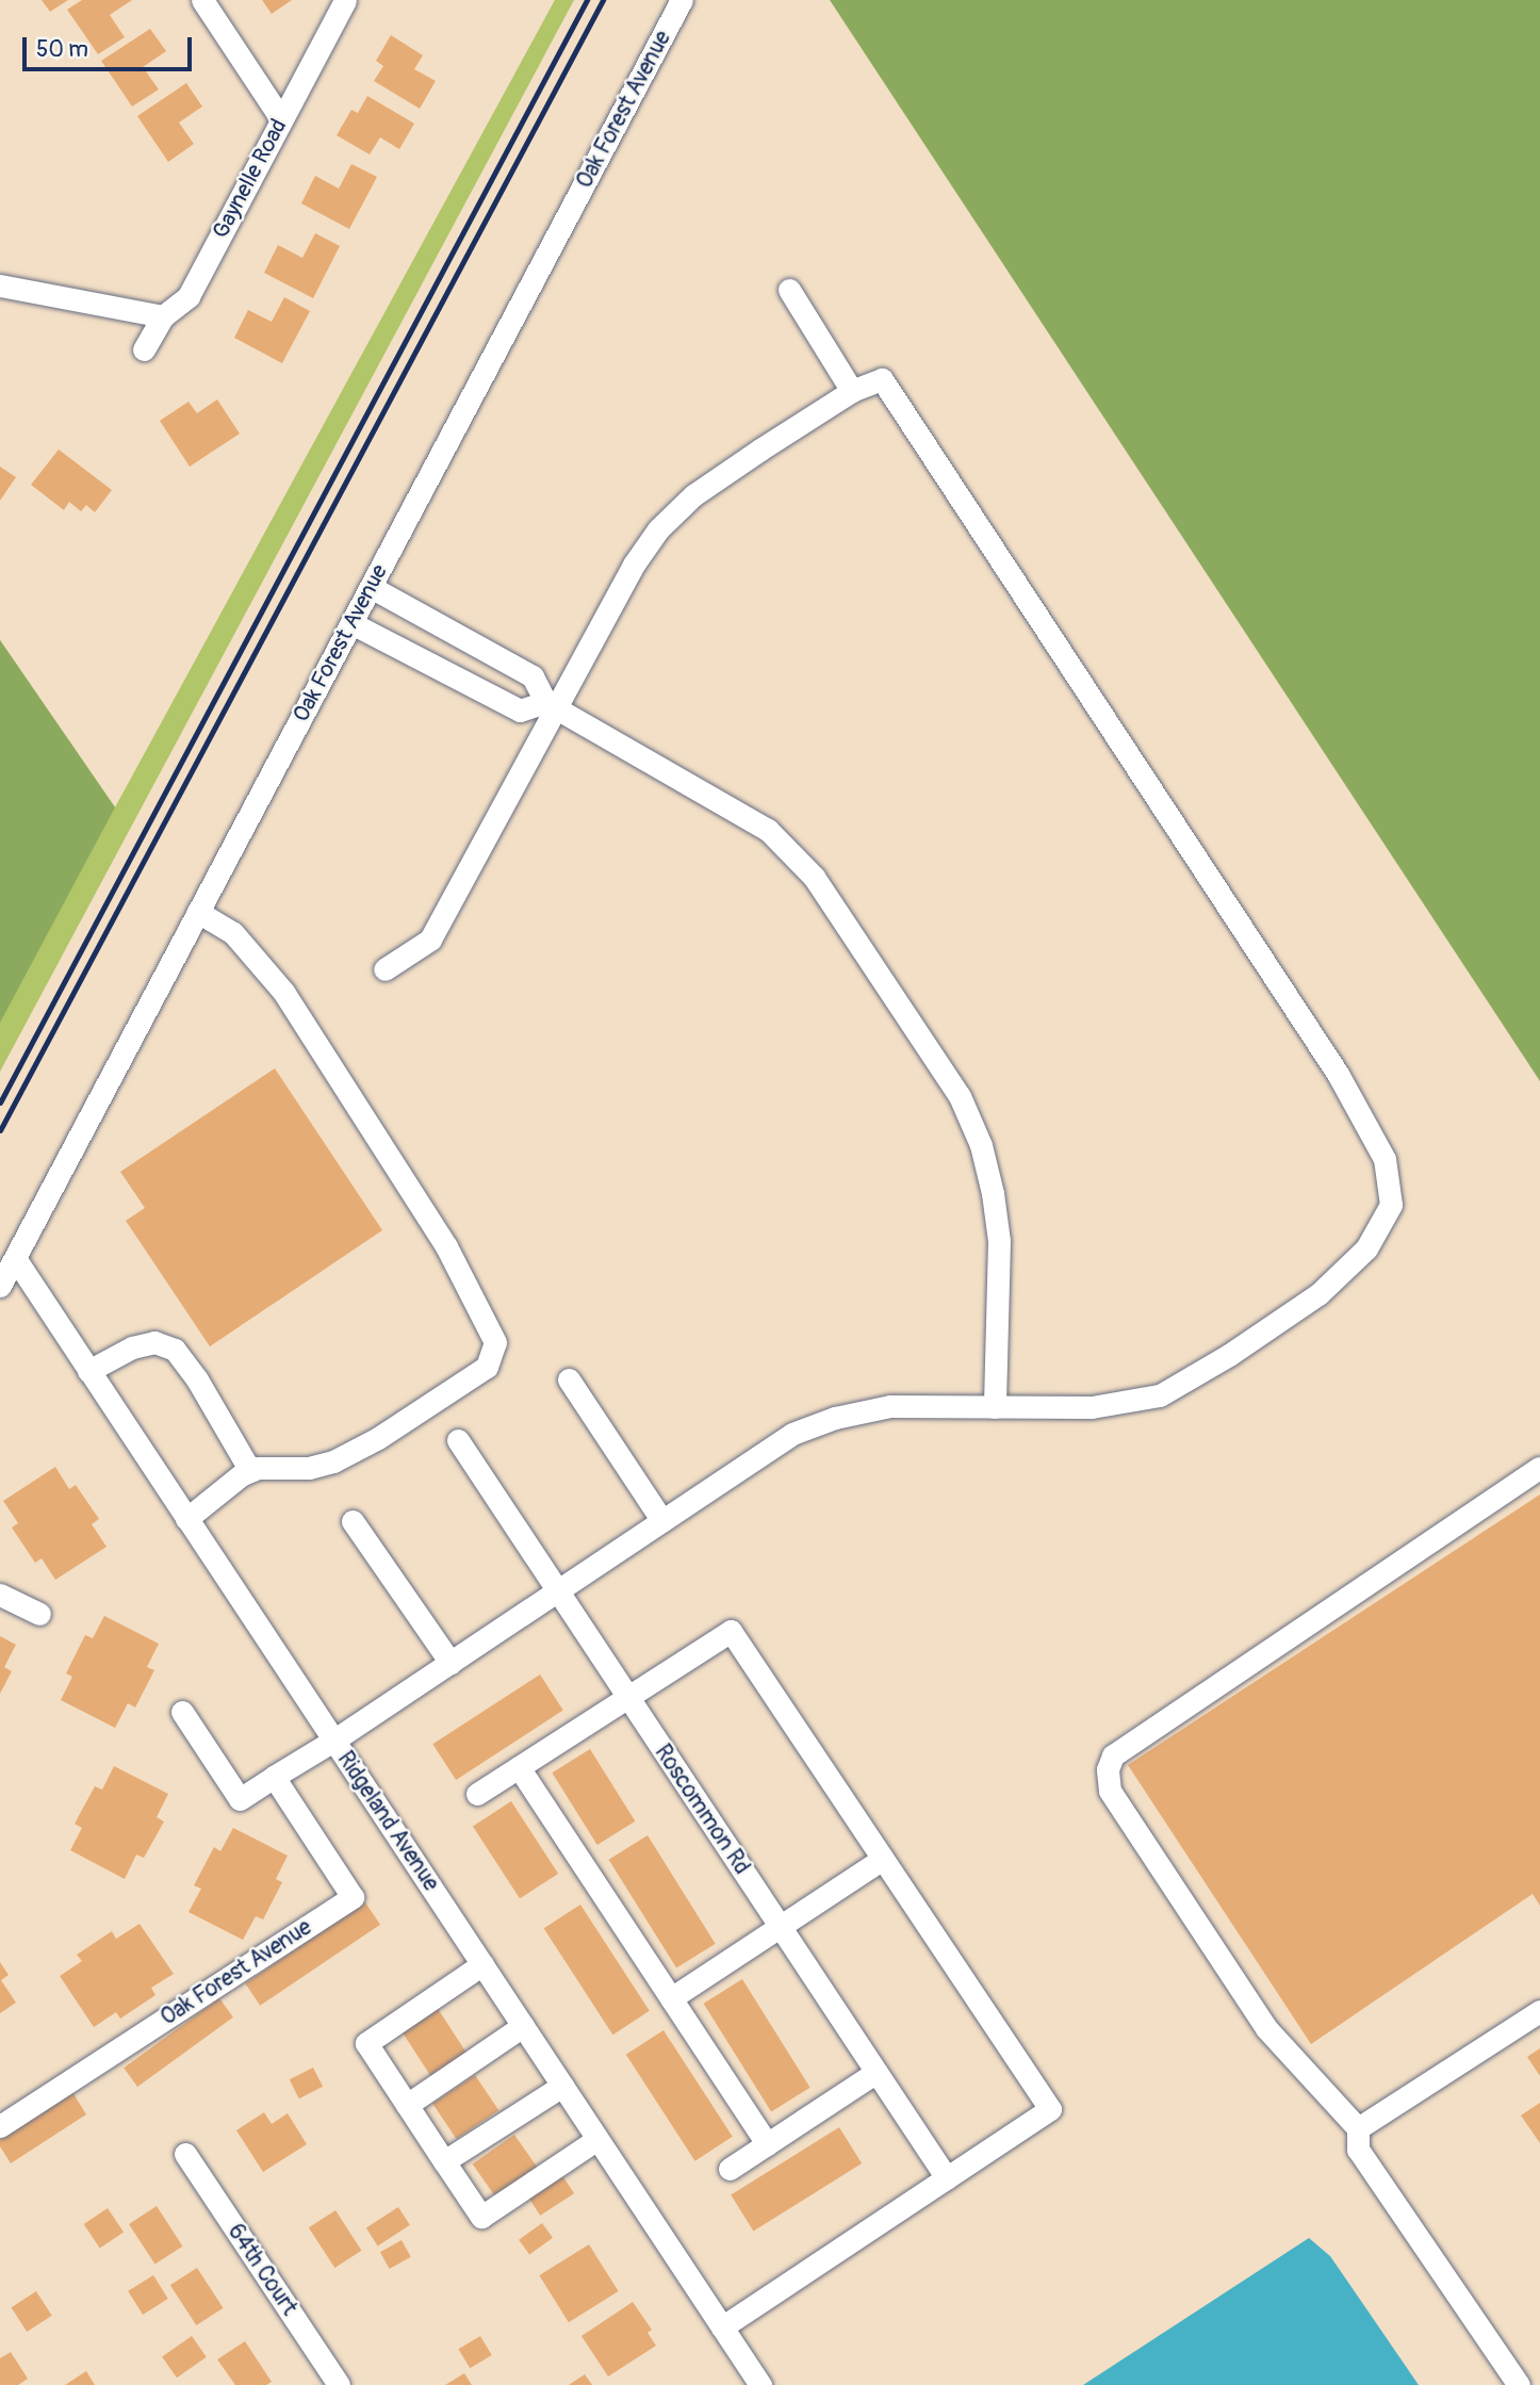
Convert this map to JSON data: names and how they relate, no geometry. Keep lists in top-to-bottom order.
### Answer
{
  "streets": {
    "street": [
      "Oak Forest Avenue",
      "Gaynelle Road",
      "Roscommon Rd",
      "Ridgeland Avenue",
      "64th Court"
    ]
  },
  "crossings": [
    ["Oak Forest Avenue", "Ridgeland Avenue"]
  ],
  "scale_bar": "50 m"
}
